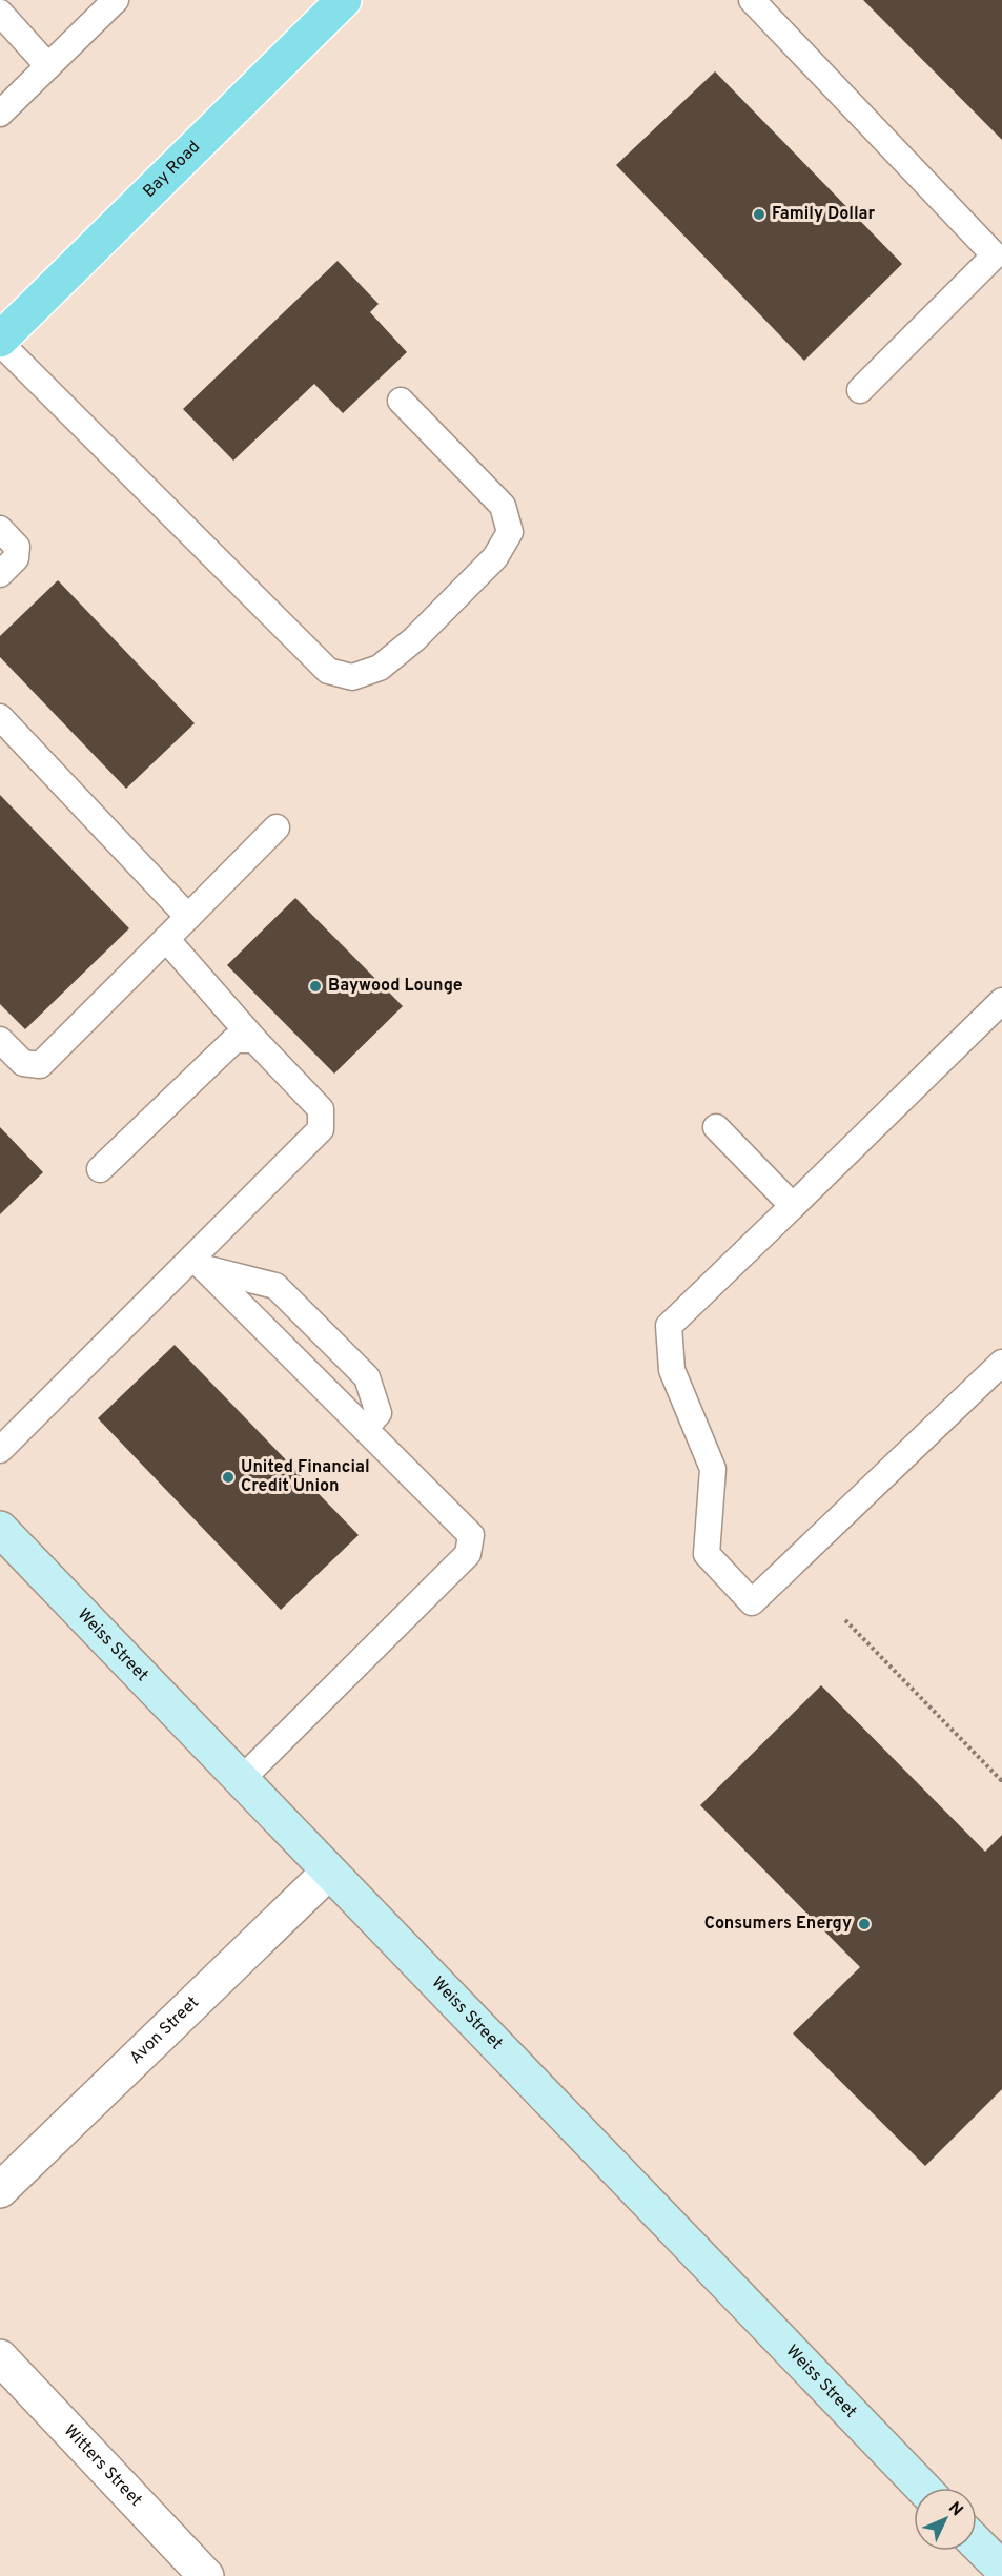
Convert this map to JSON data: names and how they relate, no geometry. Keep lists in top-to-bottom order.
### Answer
{
  "streets": {
    "main road": ["Bay Road"],
    "street": ["Weiss Street", "Avon Street", "Witters Street"]
  },
  "crossings": [
    ["Weiss Street", "Avon Street"]
  ],
  "places": [
    "Family Dollar",
    "Baywood Lounge",
    "United Financial Credit Union",
    "Consumers Energy"
  ],
  "north": "top right"
}
